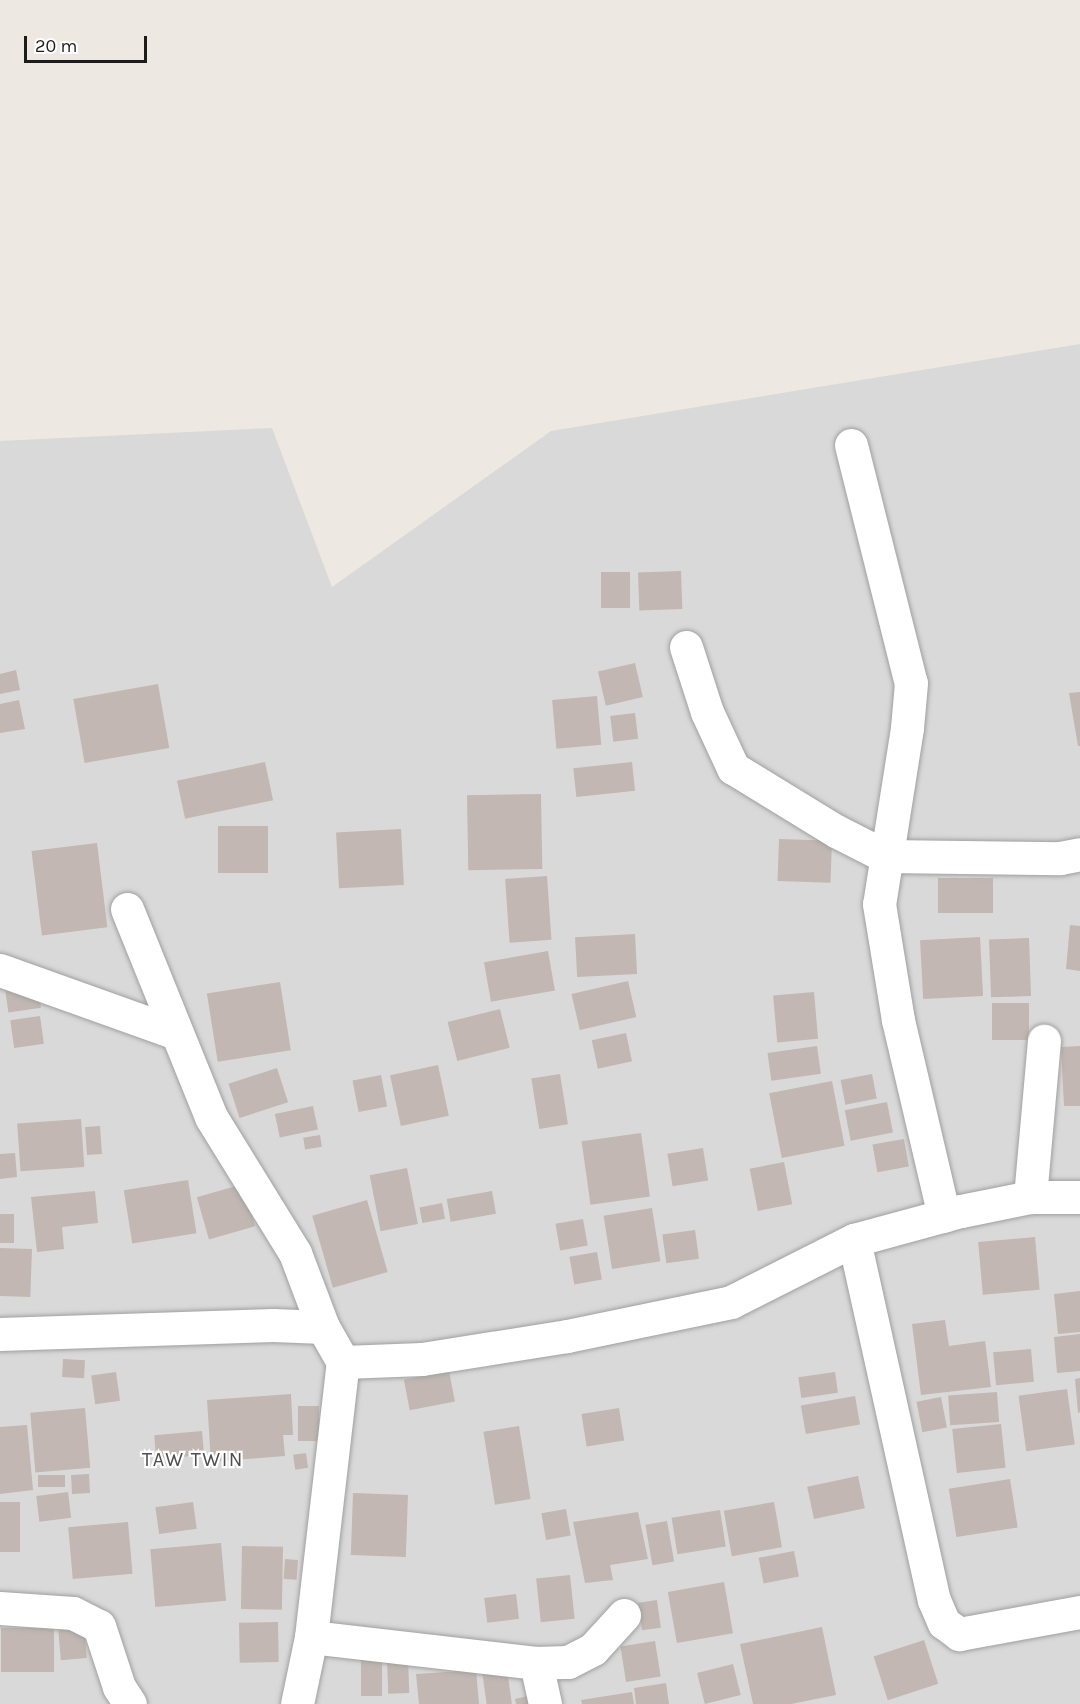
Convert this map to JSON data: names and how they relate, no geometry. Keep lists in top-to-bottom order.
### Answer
{
  "districts": ["TAW TWIN"],
  "scale_bar": "20 m"
}
